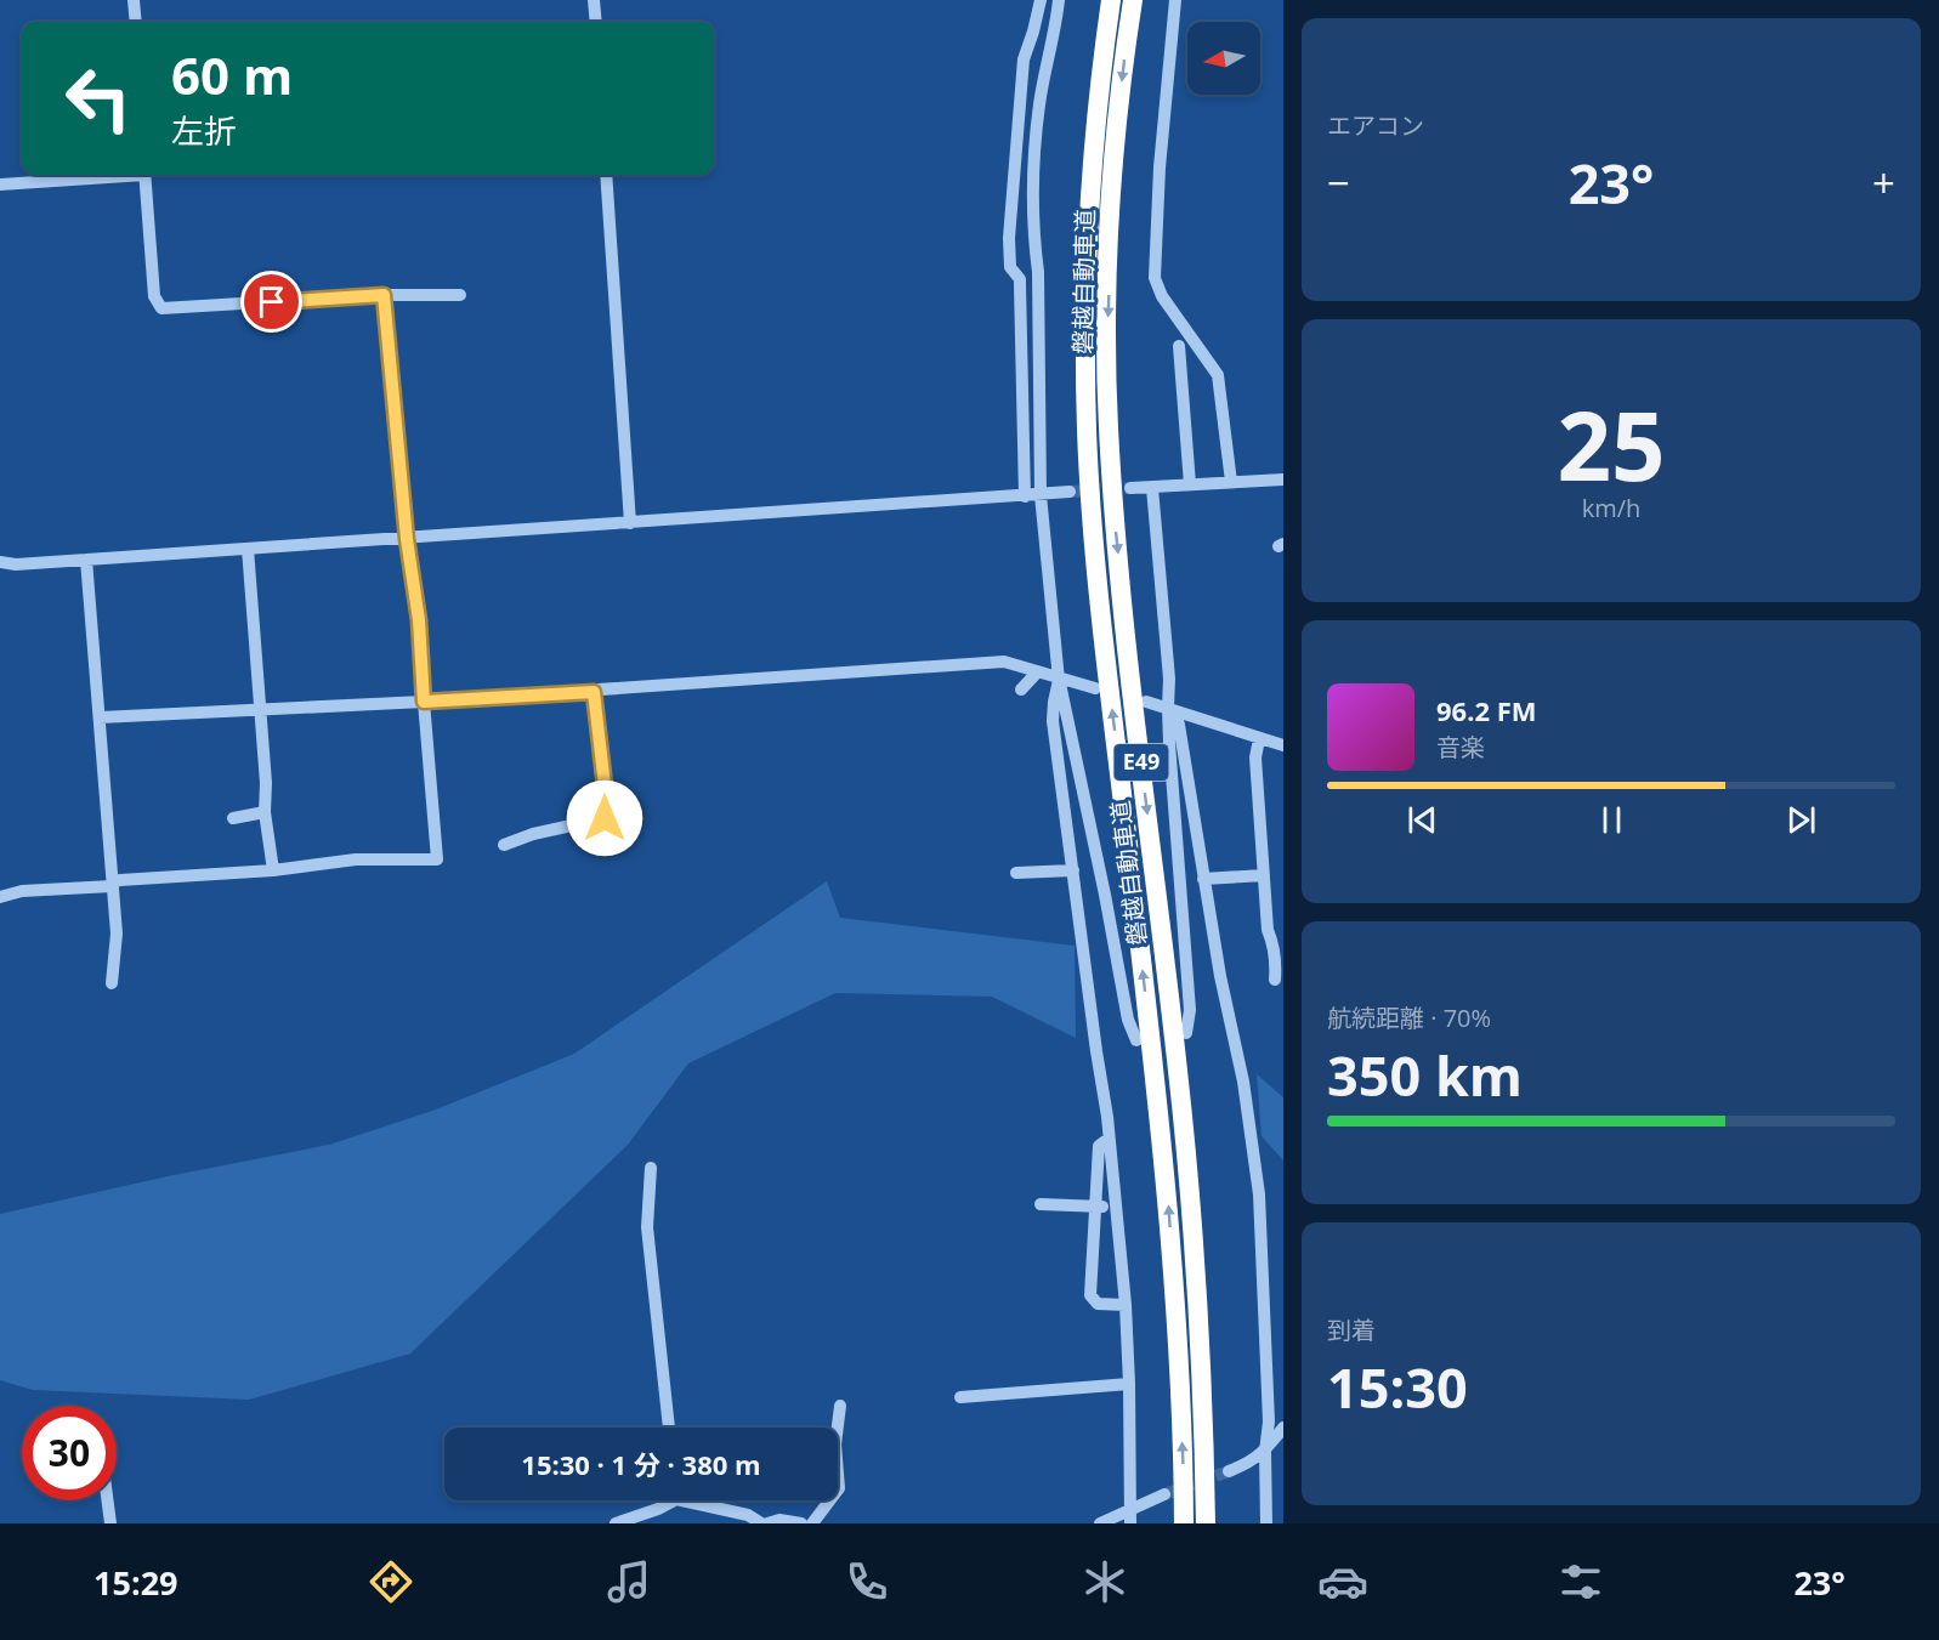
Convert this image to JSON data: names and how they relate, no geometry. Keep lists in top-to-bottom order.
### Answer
{
  "streets": {
    "highway": ["磐越自動車道", "E49"]
  },
  "north": "left",
  "page": {
    "tile": [
      "エアコン",
      ["25", "km/h"],
      ["航続距離 · 70%", "350 km"],
      ["到着", "15:30"]
    ],
    "turn": ["60 m", "左折"],
    "heat": ["−", "23°", "+"],
    "song": ["96.2 FM", "音楽"],
    "limit": "30",
    "trip": "15:30 · 1 分 · 380 m",
    "tabs": ["15:29", "23°"]
  }
}
